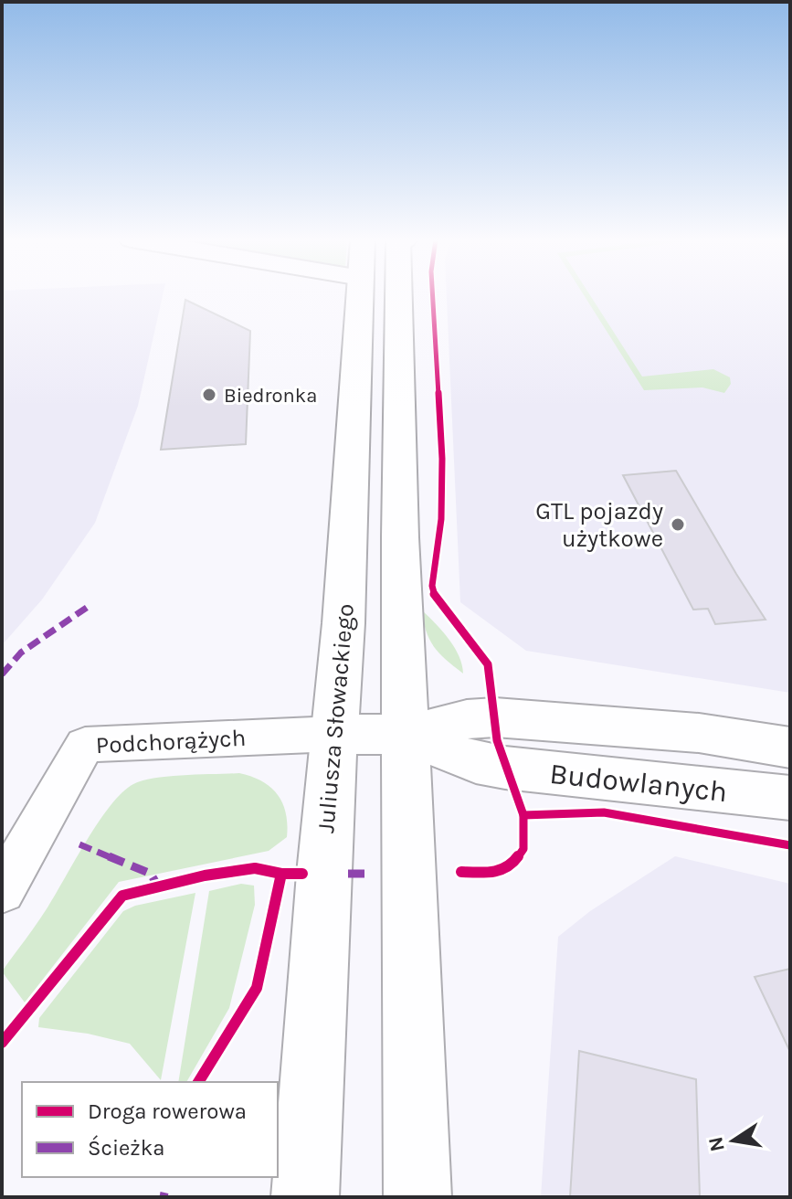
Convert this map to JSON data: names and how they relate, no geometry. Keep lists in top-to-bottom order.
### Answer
{
  "streets": {
    "main road": ["Juliusza Słowackiego", "Budowlanych"],
    "street": ["Podchorążych"]
  },
  "crossings": [
    ["Juliusza Słowackiego", "Podchorążych"],
    ["Juliusza Słowackiego", "Budowlanych"],
    ["Podchorążych", "Budowlanych"]
  ],
  "places": ["Biedronka", "GTL pojazdy użytkowe"],
  "legend": ["Droga rowerowa", "Ścieżka"],
  "north": "left"
}
